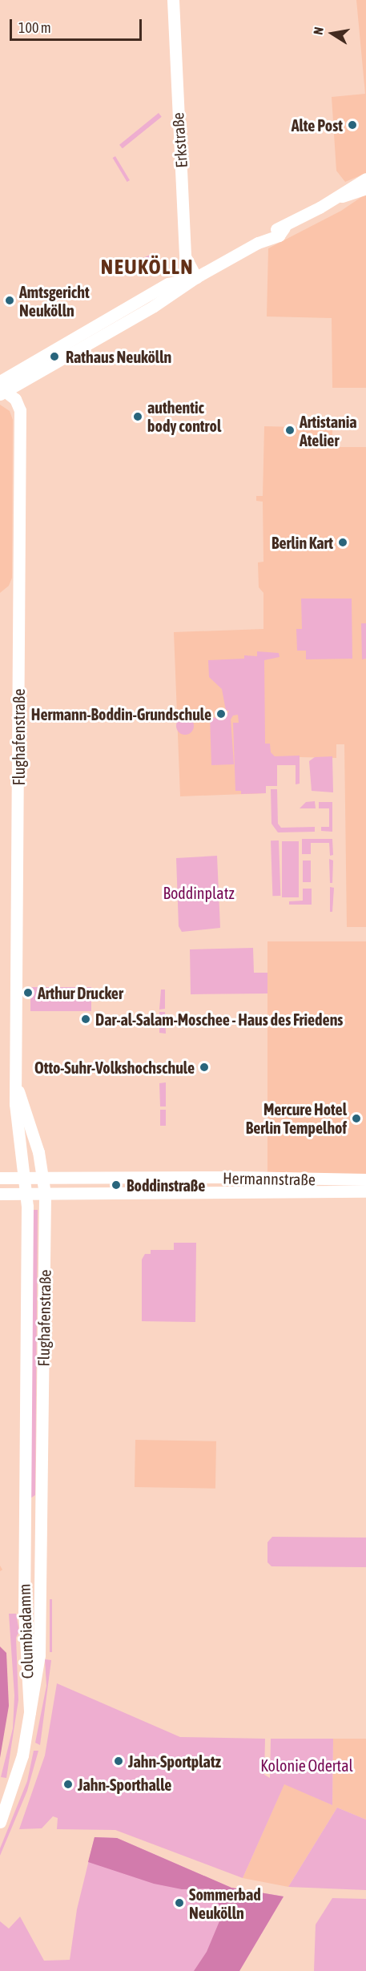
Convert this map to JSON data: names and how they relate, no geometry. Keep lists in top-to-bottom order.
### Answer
{
  "streets": {
    "main road": [
      "Erkstraße",
      "Flughafenstraße",
      "Hermannstraße",
      "Columbiadamm"
    ]
  },
  "crossings": [
    ["Flughafenstraße", "Hermannstraße"],
    ["Flughafenstraße", "Columbiadamm"]
  ],
  "districts": ["NEUKÖLLN"],
  "parks": ["Boddinplatz", "Kolonie Odertal"],
  "places": [
    "Alte Post",
    "Amtsgericht Neukölln",
    "Rathaus Neukölln",
    "authentic body control",
    "Artistania Atelier",
    "Berlin Kart",
    "Hermann-Boddin-Grundschule",
    "Arthur Drucker",
    "Dar-al-Salam-Moschee - Haus des Friedens",
    "Otto-Suhr-Volkshochschule",
    "Mercure Hotel Berlin Tempelhof",
    "Boddinstraße",
    "Jahn-Sportplatz",
    "Jahn-Sporthalle",
    "Sommerbad Neukölln"
  ],
  "scale_bar": "100 m",
  "north": "left"
}
